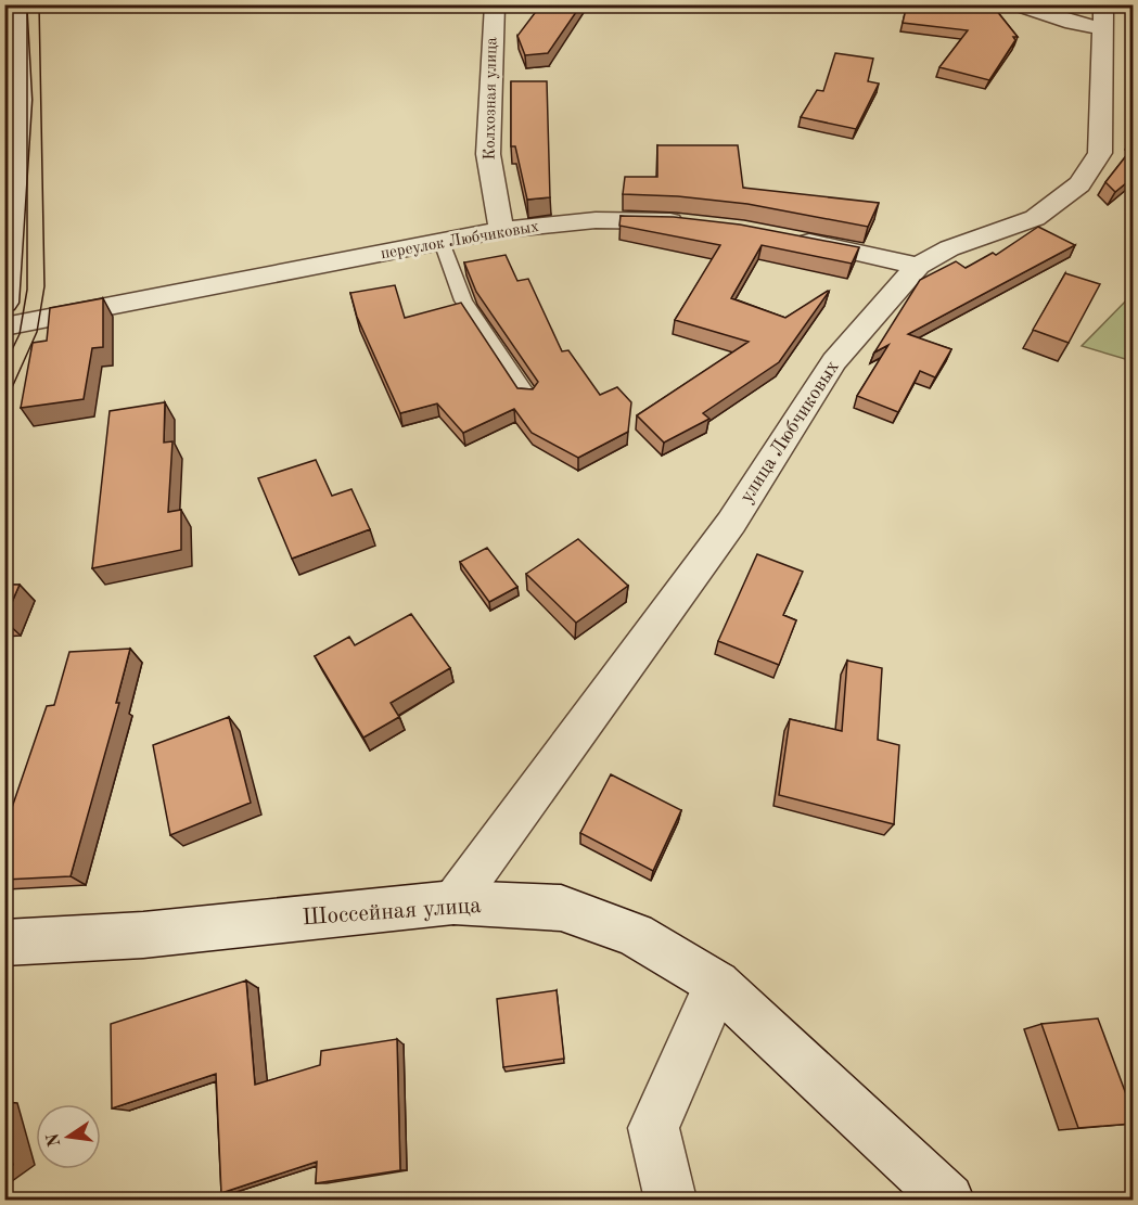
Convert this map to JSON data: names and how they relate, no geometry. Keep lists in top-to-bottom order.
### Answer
{
  "streets": {
    "street": [
      "Колхозная улица",
      "переулок Любчиковых",
      "улица Любчиковых",
      "Шоссейная улица"
    ]
  },
  "crossings": [
    ["Колхозная улица", "переулок Любчиковых"],
    ["улица Любчиковых", "Шоссейная улица"]
  ],
  "north": "left"
}
